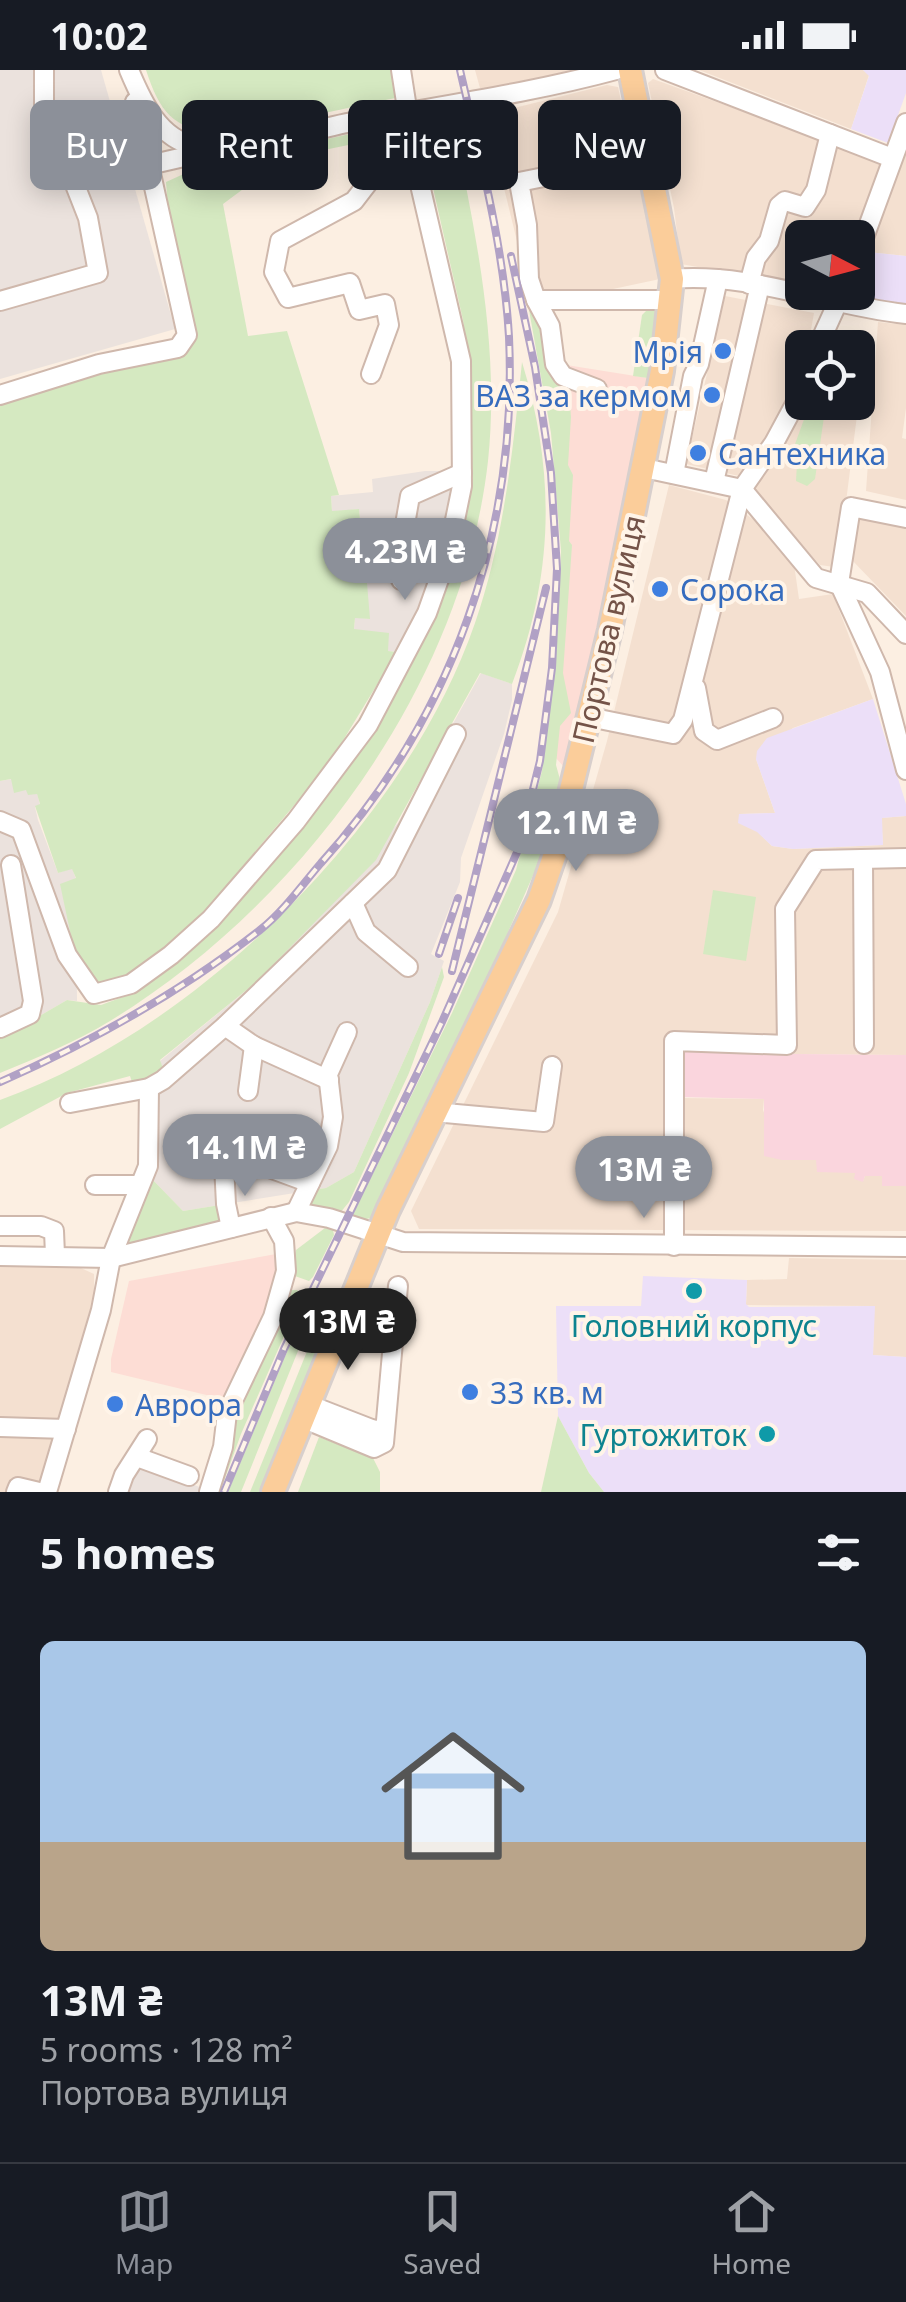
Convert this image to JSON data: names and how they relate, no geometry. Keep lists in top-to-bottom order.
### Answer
{
  "streets": {
    "main road": ["Портова вулиця"]
  },
  "places": [
    "Мрія",
    "ВАЗ за кермом",
    "Сантехника",
    "Сорока",
    "Головний корпус",
    "33 кв. м",
    "Аврора",
    "Гуртожиток"
  ],
  "north": "right",
  "page": {
    "status": "10:02",
    "chip": [
      "Buy",
      "Rent",
      "Filters",
      "New"
    ],
    "price": [
      "4.23M ₴",
      "12.1M ₴",
      "14.1M ₴",
      "13M ₴",
      "13M ₴"
    ],
    "heading": "5 homes",
    "list": [
      {
        "name": "13M ₴",
        "note": "5 rooms · 128 m² · Портова вулиця"
      }
    ],
    "tabs": ["Map", "Saved", "Home"]
  }
}
